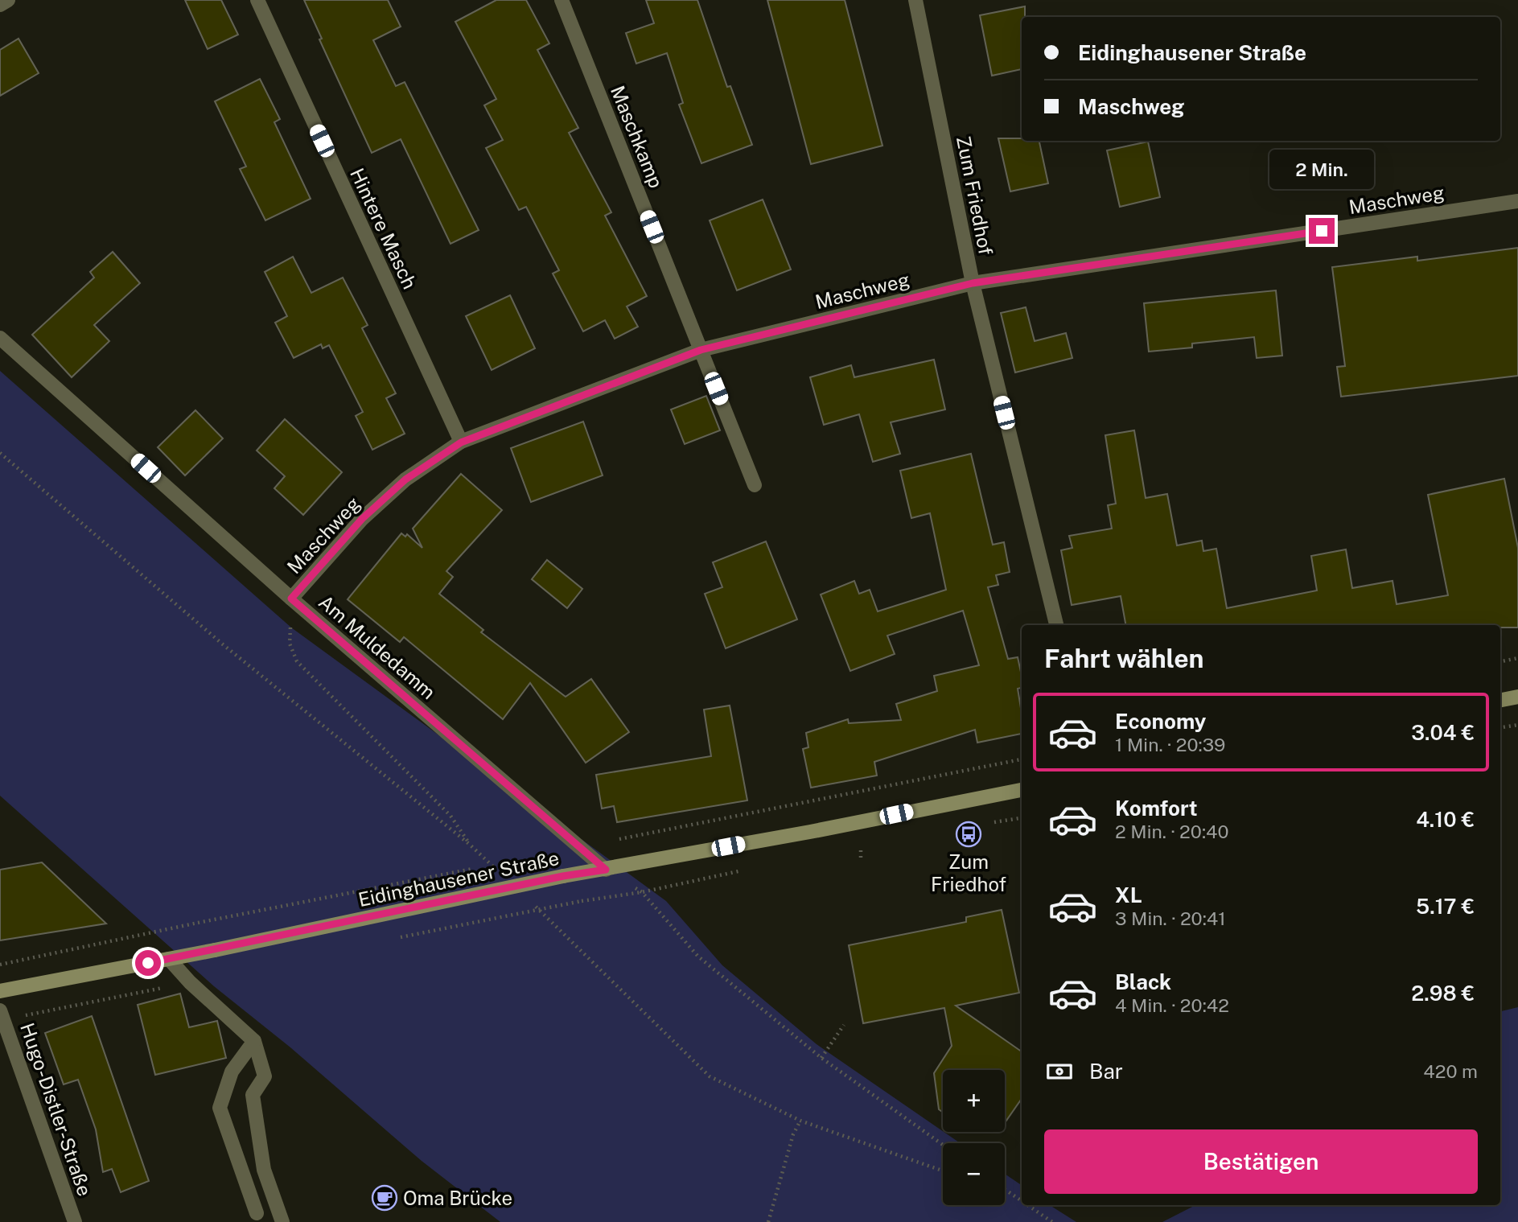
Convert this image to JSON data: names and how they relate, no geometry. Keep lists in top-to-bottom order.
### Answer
{
  "streets": {
    "main road": ["Eidinghausener Straße"],
    "street": [
      "Maschkamp",
      "Zum Friedhof",
      "Maschweg",
      "Hintere Masch",
      "Am Muldedamm",
      "Hugo-Distler-Straße"
    ]
  },
  "crossings": [
    ["Maschkamp", "Maschweg"],
    ["Zum Friedhof", "Maschweg"],
    ["Maschweg", "Hintere Masch"],
    ["Maschweg", "Am Muldedamm"],
    ["Am Muldedamm", "Eidinghausener Straße"]
  ],
  "places": {
    "bus stop": ["Zum Friedhof"],
    "cafe": ["Oma Brücke"]
  },
  "page": {
    "banner": ["Eidinghausener Straße", "Maschweg"],
    "bubble": "2 Min.",
    "heading": "Fahrt wählen",
    "list": [
      {
        "name": "Economy",
        "note": "1 Min. · 20:39",
        "value": "3.04 €"
      },
      {
        "name": "Komfort",
        "note": "2 Min. · 20:40",
        "value": "4.10 €"
      },
      {
        "name": "XL",
        "note": "3 Min. · 20:41",
        "value": "5.17 €"
      },
      {
        "name": "Black",
        "note": "4 Min. · 20:42",
        "value": "2.98 €"
      }
    ],
    "pay": ["Bar", "420 m"],
    "map_buttons": ["+", "−"],
    "buttons": "Bestätigen"
  }
}
